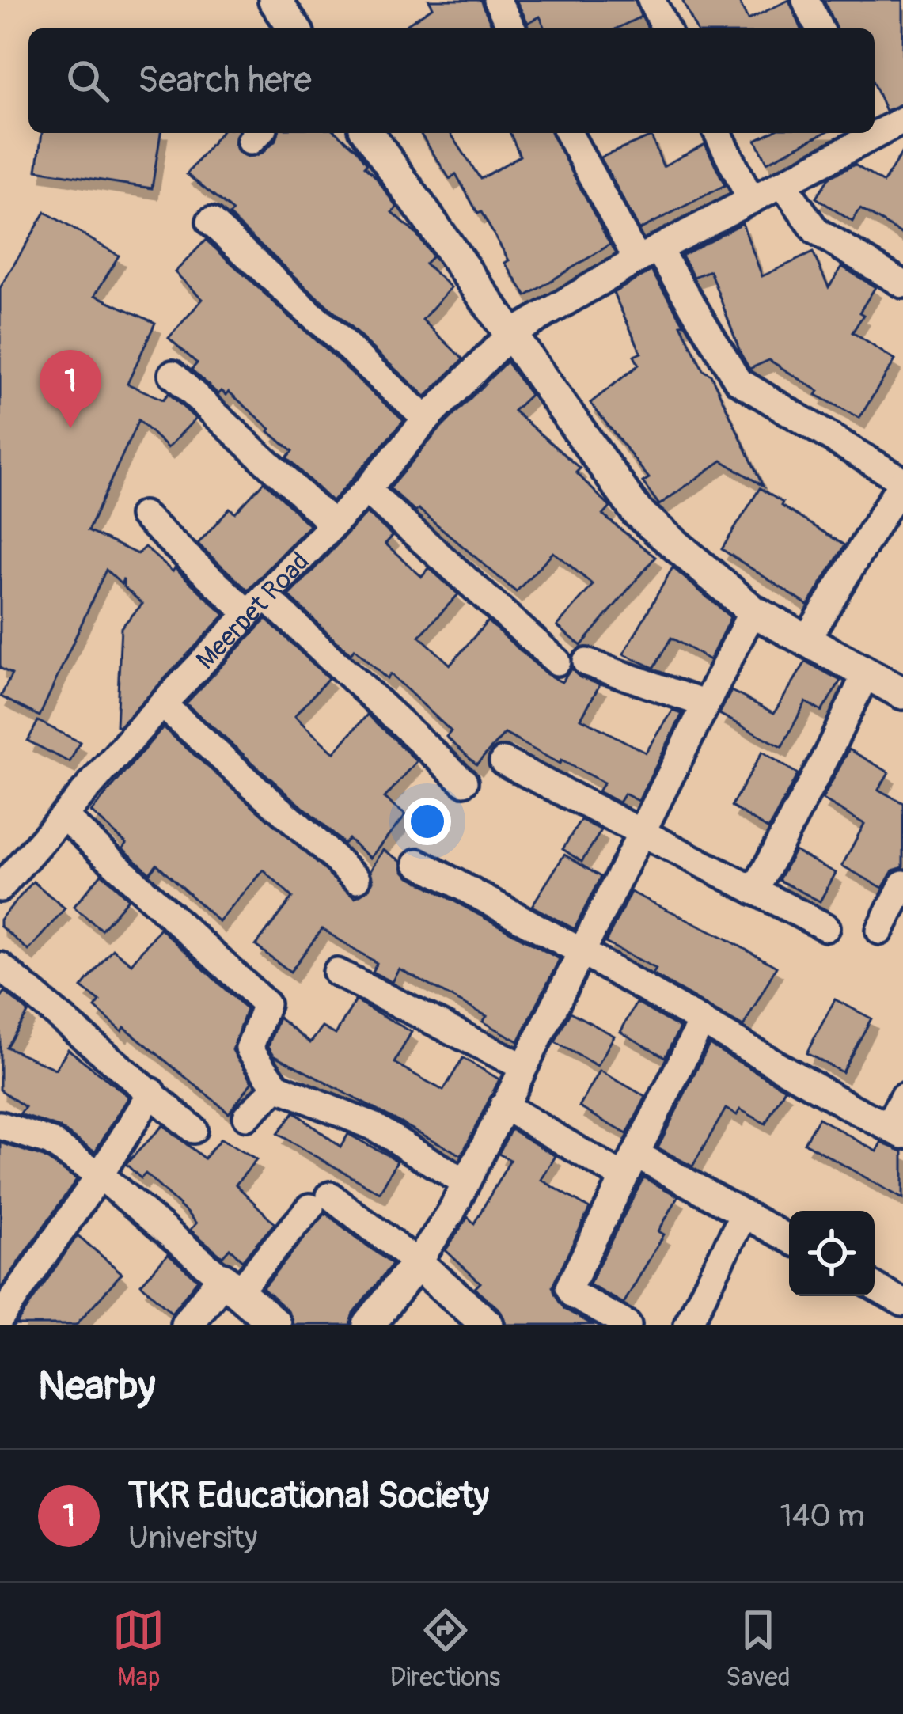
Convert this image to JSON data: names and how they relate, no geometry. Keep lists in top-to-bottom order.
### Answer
{
  "streets": {
    "street": ["Meerpet Road"]
  },
  "page": {
    "search": "Search here",
    "pins": "1",
    "heading": "Nearby",
    "list": [
      {
        "mark": "1",
        "name": "TKR Educational Society",
        "note": "University",
        "value": "140 m"
      }
    ],
    "nav": ["Map", "Directions", "Saved"]
  }
}
